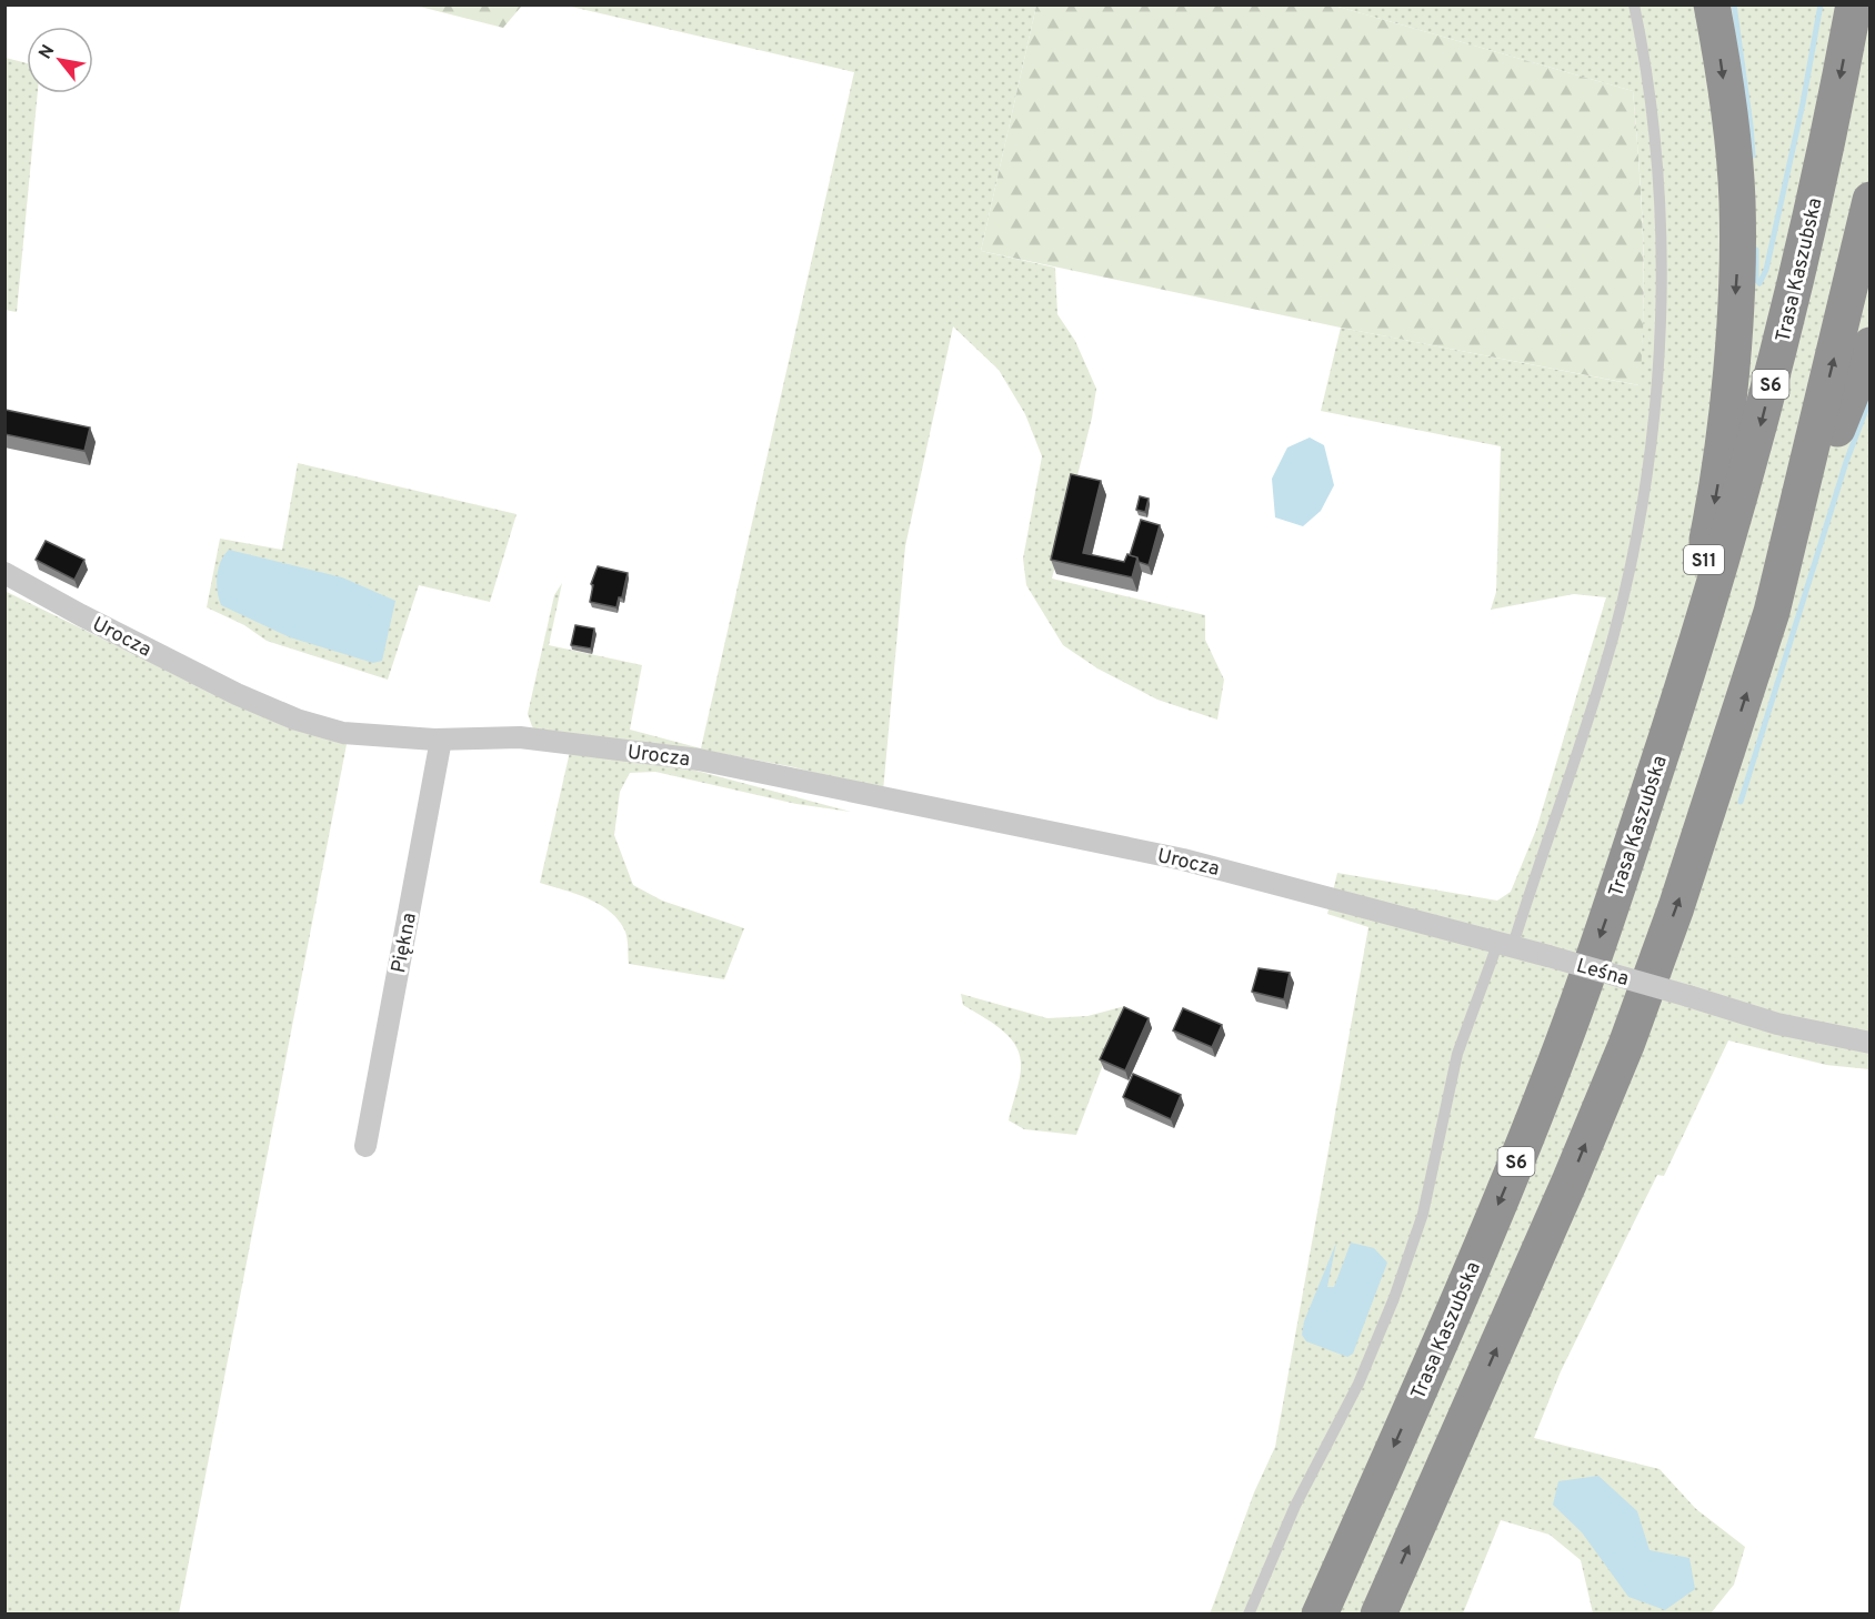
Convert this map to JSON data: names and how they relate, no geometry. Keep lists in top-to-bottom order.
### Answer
{
  "streets": {
    "highway": ["Trasa Kaszubska", "S6", "S11"],
    "street": ["Urocza", "Piękna", "Leśna"]
  },
  "crossings": [
    ["Trasa Kaszubska", "S11"],
    ["Urocza", "Piękna"],
    ["Urocza", "Leśna"]
  ],
  "north": "top left"
}
